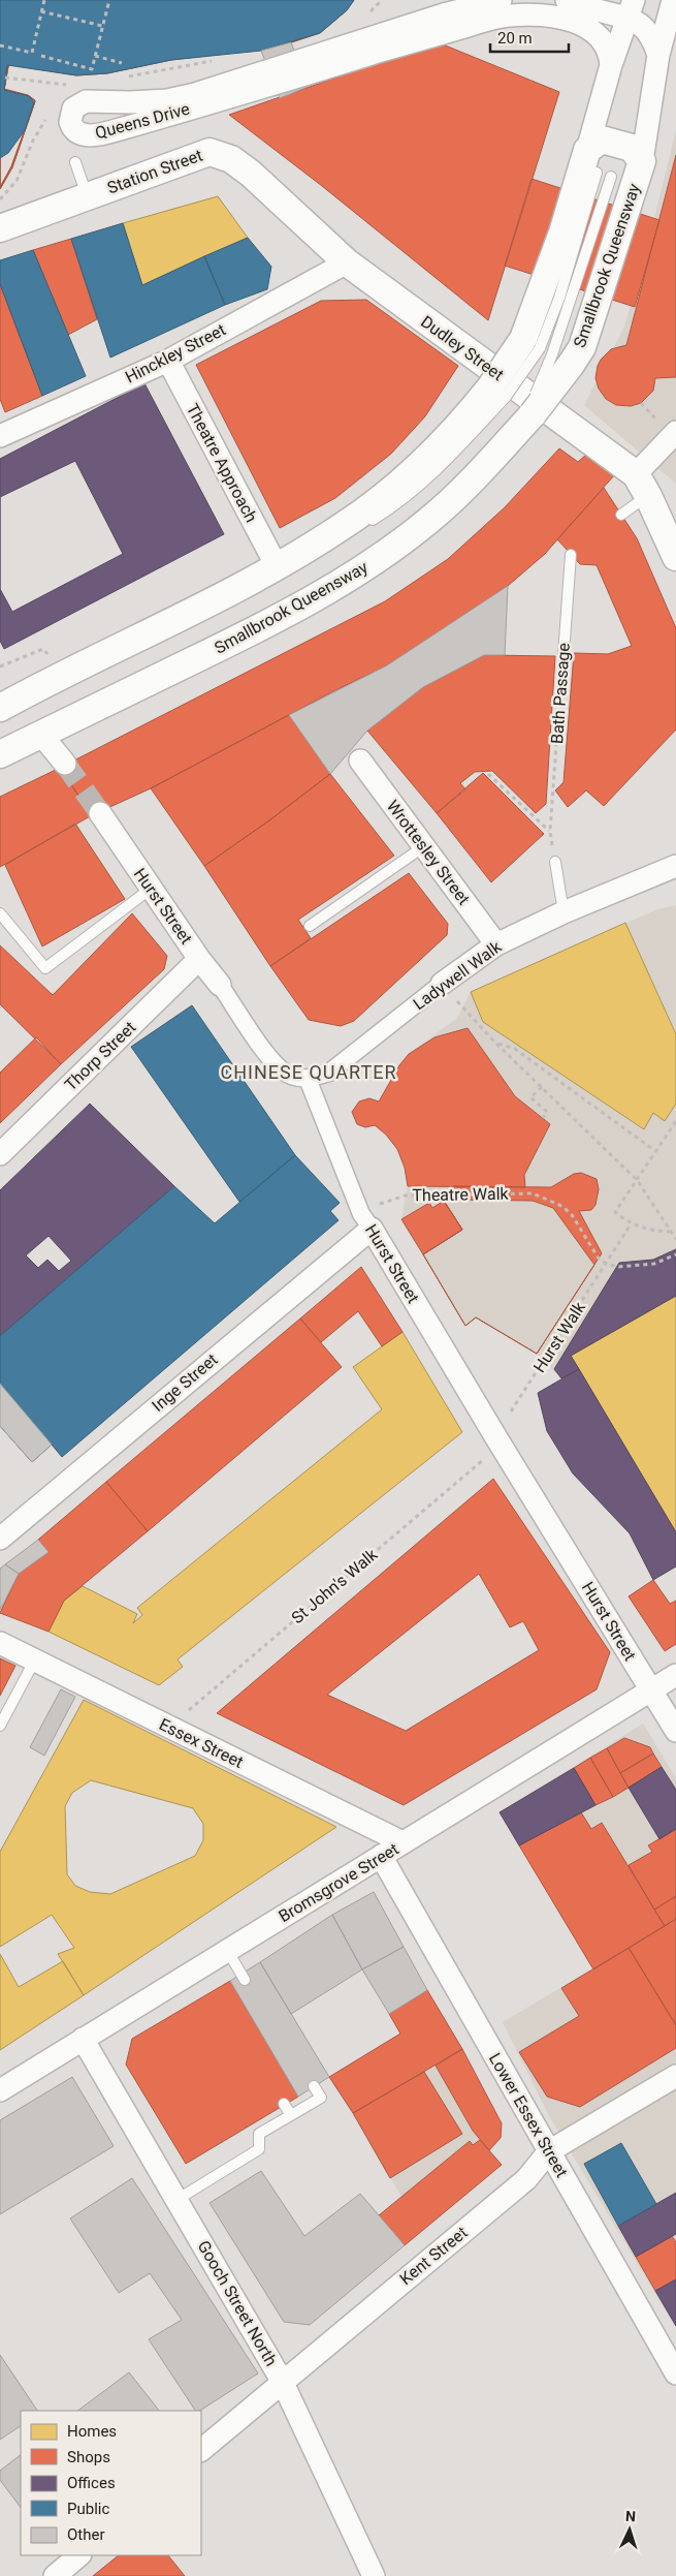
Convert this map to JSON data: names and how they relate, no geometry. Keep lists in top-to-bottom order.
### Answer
{
  "streets": {
    "street": [
      "Queens Drive",
      "Station Street",
      "Smallbrook Queensway",
      "Dudley Street",
      "Hinckley Street",
      "Theatre Approach",
      "Wrottesley Street",
      "Hurst Street",
      "Ladywell Walk",
      "Thorp Street",
      "Inge Street",
      "Essex Street",
      "Bromsgrove Street",
      "Lower Essex Street",
      "Kent Street",
      "Gooch Street North"
    ],
    "lane": ["Bath Passage"],
    "path": ["Theatre Walk", "Hurst Walk", "St John's Walk"]
  },
  "crossings": [
    ["Station Street", "Dudley Street"],
    ["Dudley Street", "Hinckley Street"],
    ["Hinckley Street", "Theatre Approach"],
    ["Wrottesley Street", "Ladywell Walk"],
    ["Hurst Street", "Ladywell Walk"],
    ["Hurst Street", "Thorp Street"],
    ["Hurst Street", "Theatre Walk"],
    ["Hurst Street", "Inge Street"],
    ["Hurst Street", "St John's Walk"],
    ["Hurst Street", "Bromsgrove Street"],
    ["Theatre Walk", "Hurst Walk"],
    ["Theatre Walk", "Inge Street"],
    ["St John's Walk", "Essex Street"],
    ["Essex Street", "Bromsgrove Street"],
    ["Bromsgrove Street", "Lower Essex Street"],
    ["Bromsgrove Street", "Gooch Street North"],
    ["Lower Essex Street", "Kent Street"],
    ["Kent Street", "Gooch Street North"]
  ],
  "districts": ["CHINESE QUARTER"],
  "legend": [
    "Homes",
    "Shops",
    "Offices",
    "Public",
    "Other"
  ],
  "scale_bar": "20 m",
  "north": "top"
}
